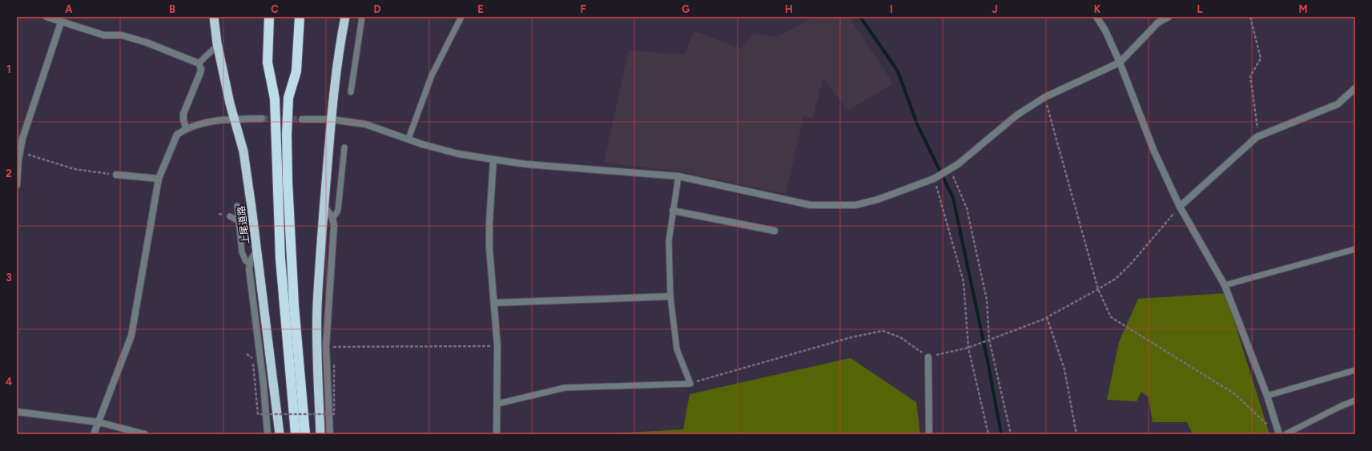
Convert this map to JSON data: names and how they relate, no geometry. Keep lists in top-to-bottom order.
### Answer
{
  "streets": {
    "highway": ["上尾道路"]
  },
  "grid": {
    "columns": [
      "A",
      "B",
      "C",
      "D",
      "E",
      "F",
      "G",
      "H",
      "I",
      "J",
      "K",
      "L",
      "M"
    ],
    "rows": [
      "1",
      "2",
      "3",
      "4"
    ]
  }
}
